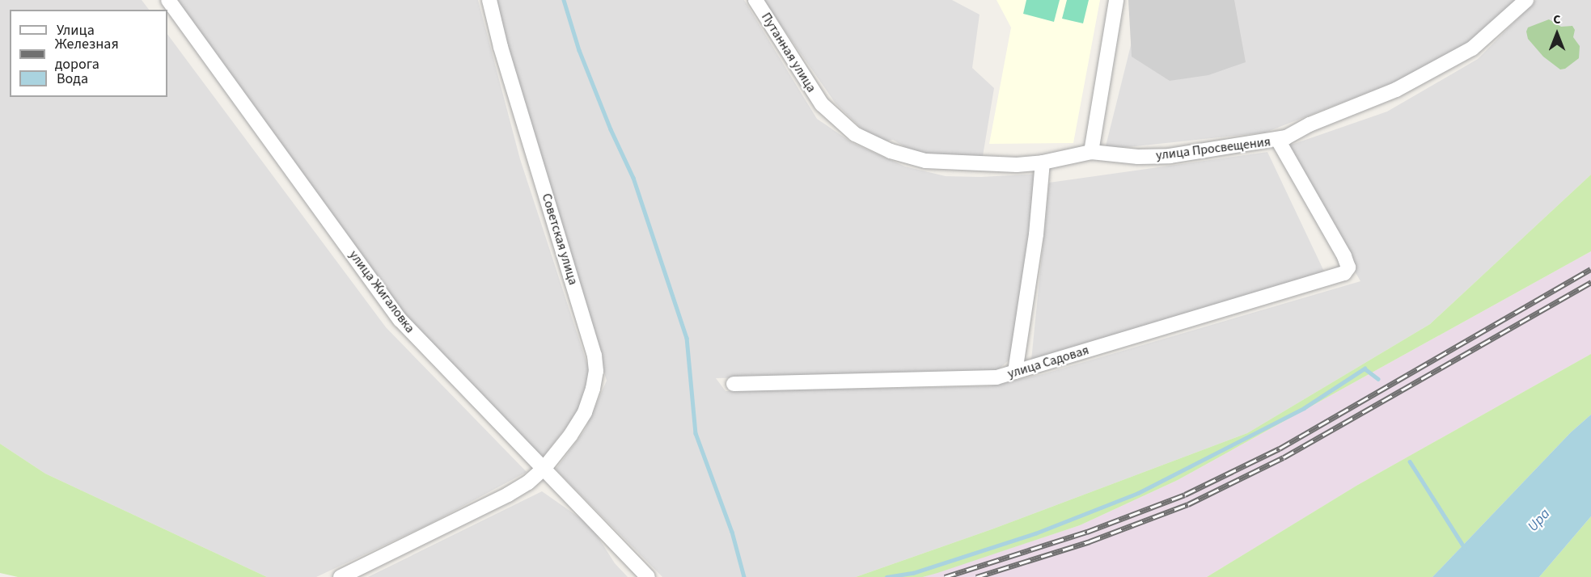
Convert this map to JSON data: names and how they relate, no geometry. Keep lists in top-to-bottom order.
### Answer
{
  "streets": {
    "street": [
      "Путанная улица",
      "улица Просвещения",
      "Советская улица",
      "улица Жигаловка",
      "улица Садовая"
    ]
  },
  "crossings": [
    ["Путанная улица", "улица Просвещения"],
    ["улица Просвещения", "улица Садовая"],
    ["Советская улица", "улица Жигаловка"]
  ],
  "water": ["Upa"],
  "legend": ["Улица", "Железная дорога", "Вода"],
  "north": "top"
}
